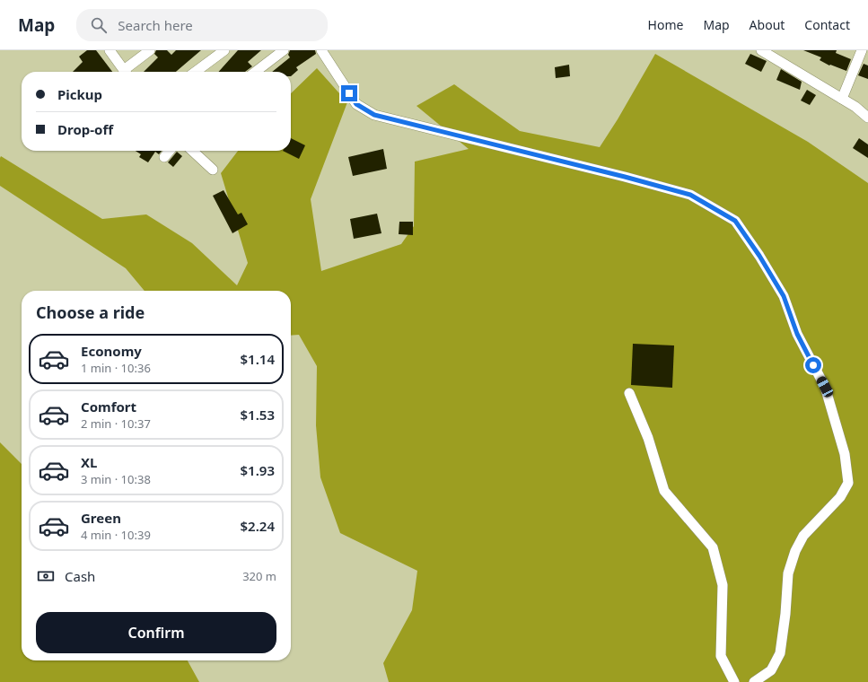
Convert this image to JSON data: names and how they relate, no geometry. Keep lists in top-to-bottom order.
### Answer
{
  "page": {
    "header": "Map",
    "search": "Search here",
    "nav": [
      "Home",
      "Map",
      "About",
      "Contact"
    ],
    "banner": ["Pickup", "Drop-off"],
    "heading": "Choose a ride",
    "list": [
      {
        "name": "Economy",
        "note": "1 min · 10:36",
        "value": "$1.14"
      },
      {
        "name": "Comfort",
        "note": "2 min · 10:37",
        "value": "$1.53"
      },
      {
        "name": "XL",
        "note": "3 min · 10:38",
        "value": "$1.93"
      },
      {
        "name": "Green",
        "note": "4 min · 10:39",
        "value": "$2.24"
      }
    ],
    "pay": ["Cash", "320 m"],
    "buttons": "Confirm"
  }
}
